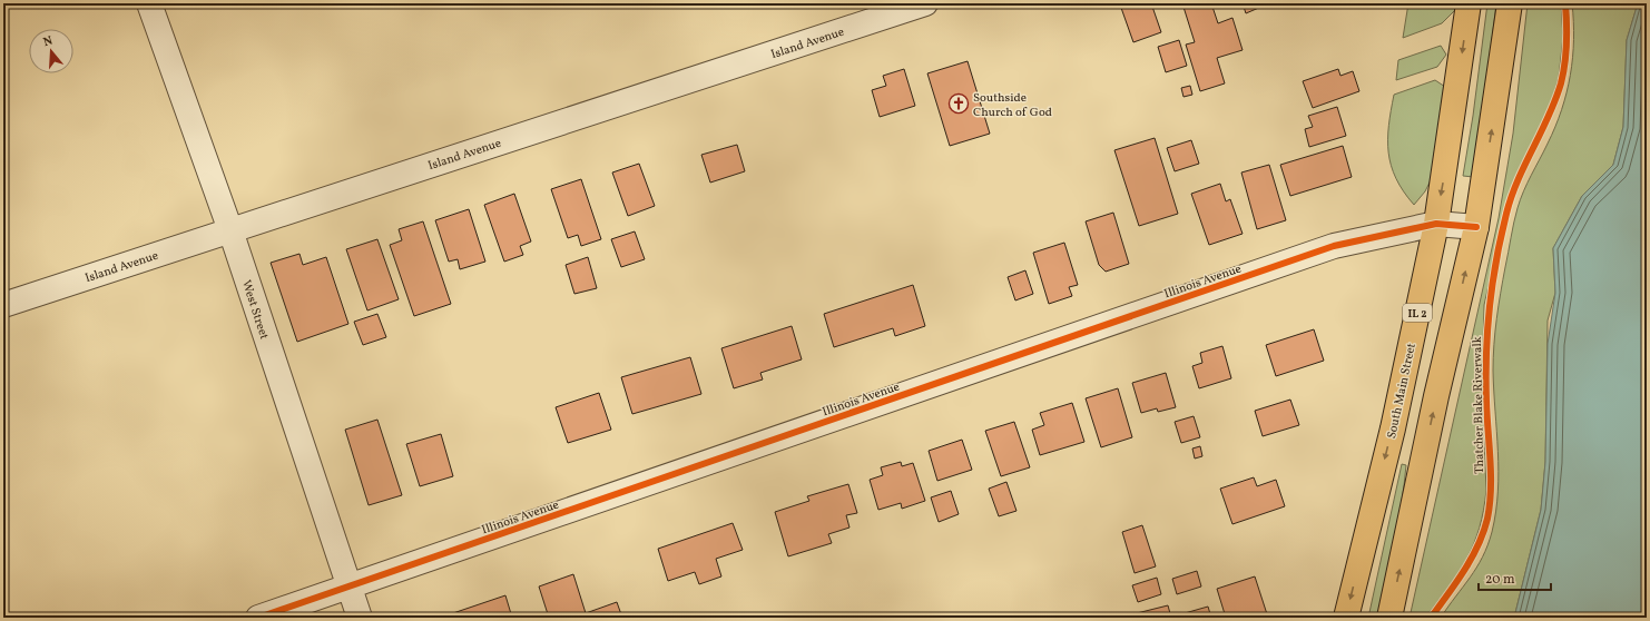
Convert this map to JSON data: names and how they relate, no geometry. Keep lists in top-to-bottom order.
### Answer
{
  "streets": {
    "main road": ["IL 2", "South Main Street"],
    "street": ["Island Avenue", "Illinois Avenue", "West Street"],
    "cycle path": ["Thatcher Blake Riverwalk"]
  },
  "crossings": [
    ["Island Avenue", "West Street"],
    ["Illinois Avenue", "West Street"],
    ["Illinois Avenue", "South Main Street"]
  ],
  "places": {
    "church": ["Southside Church of God"]
  },
  "scale_bar": "20 m",
  "north": "top"
}
